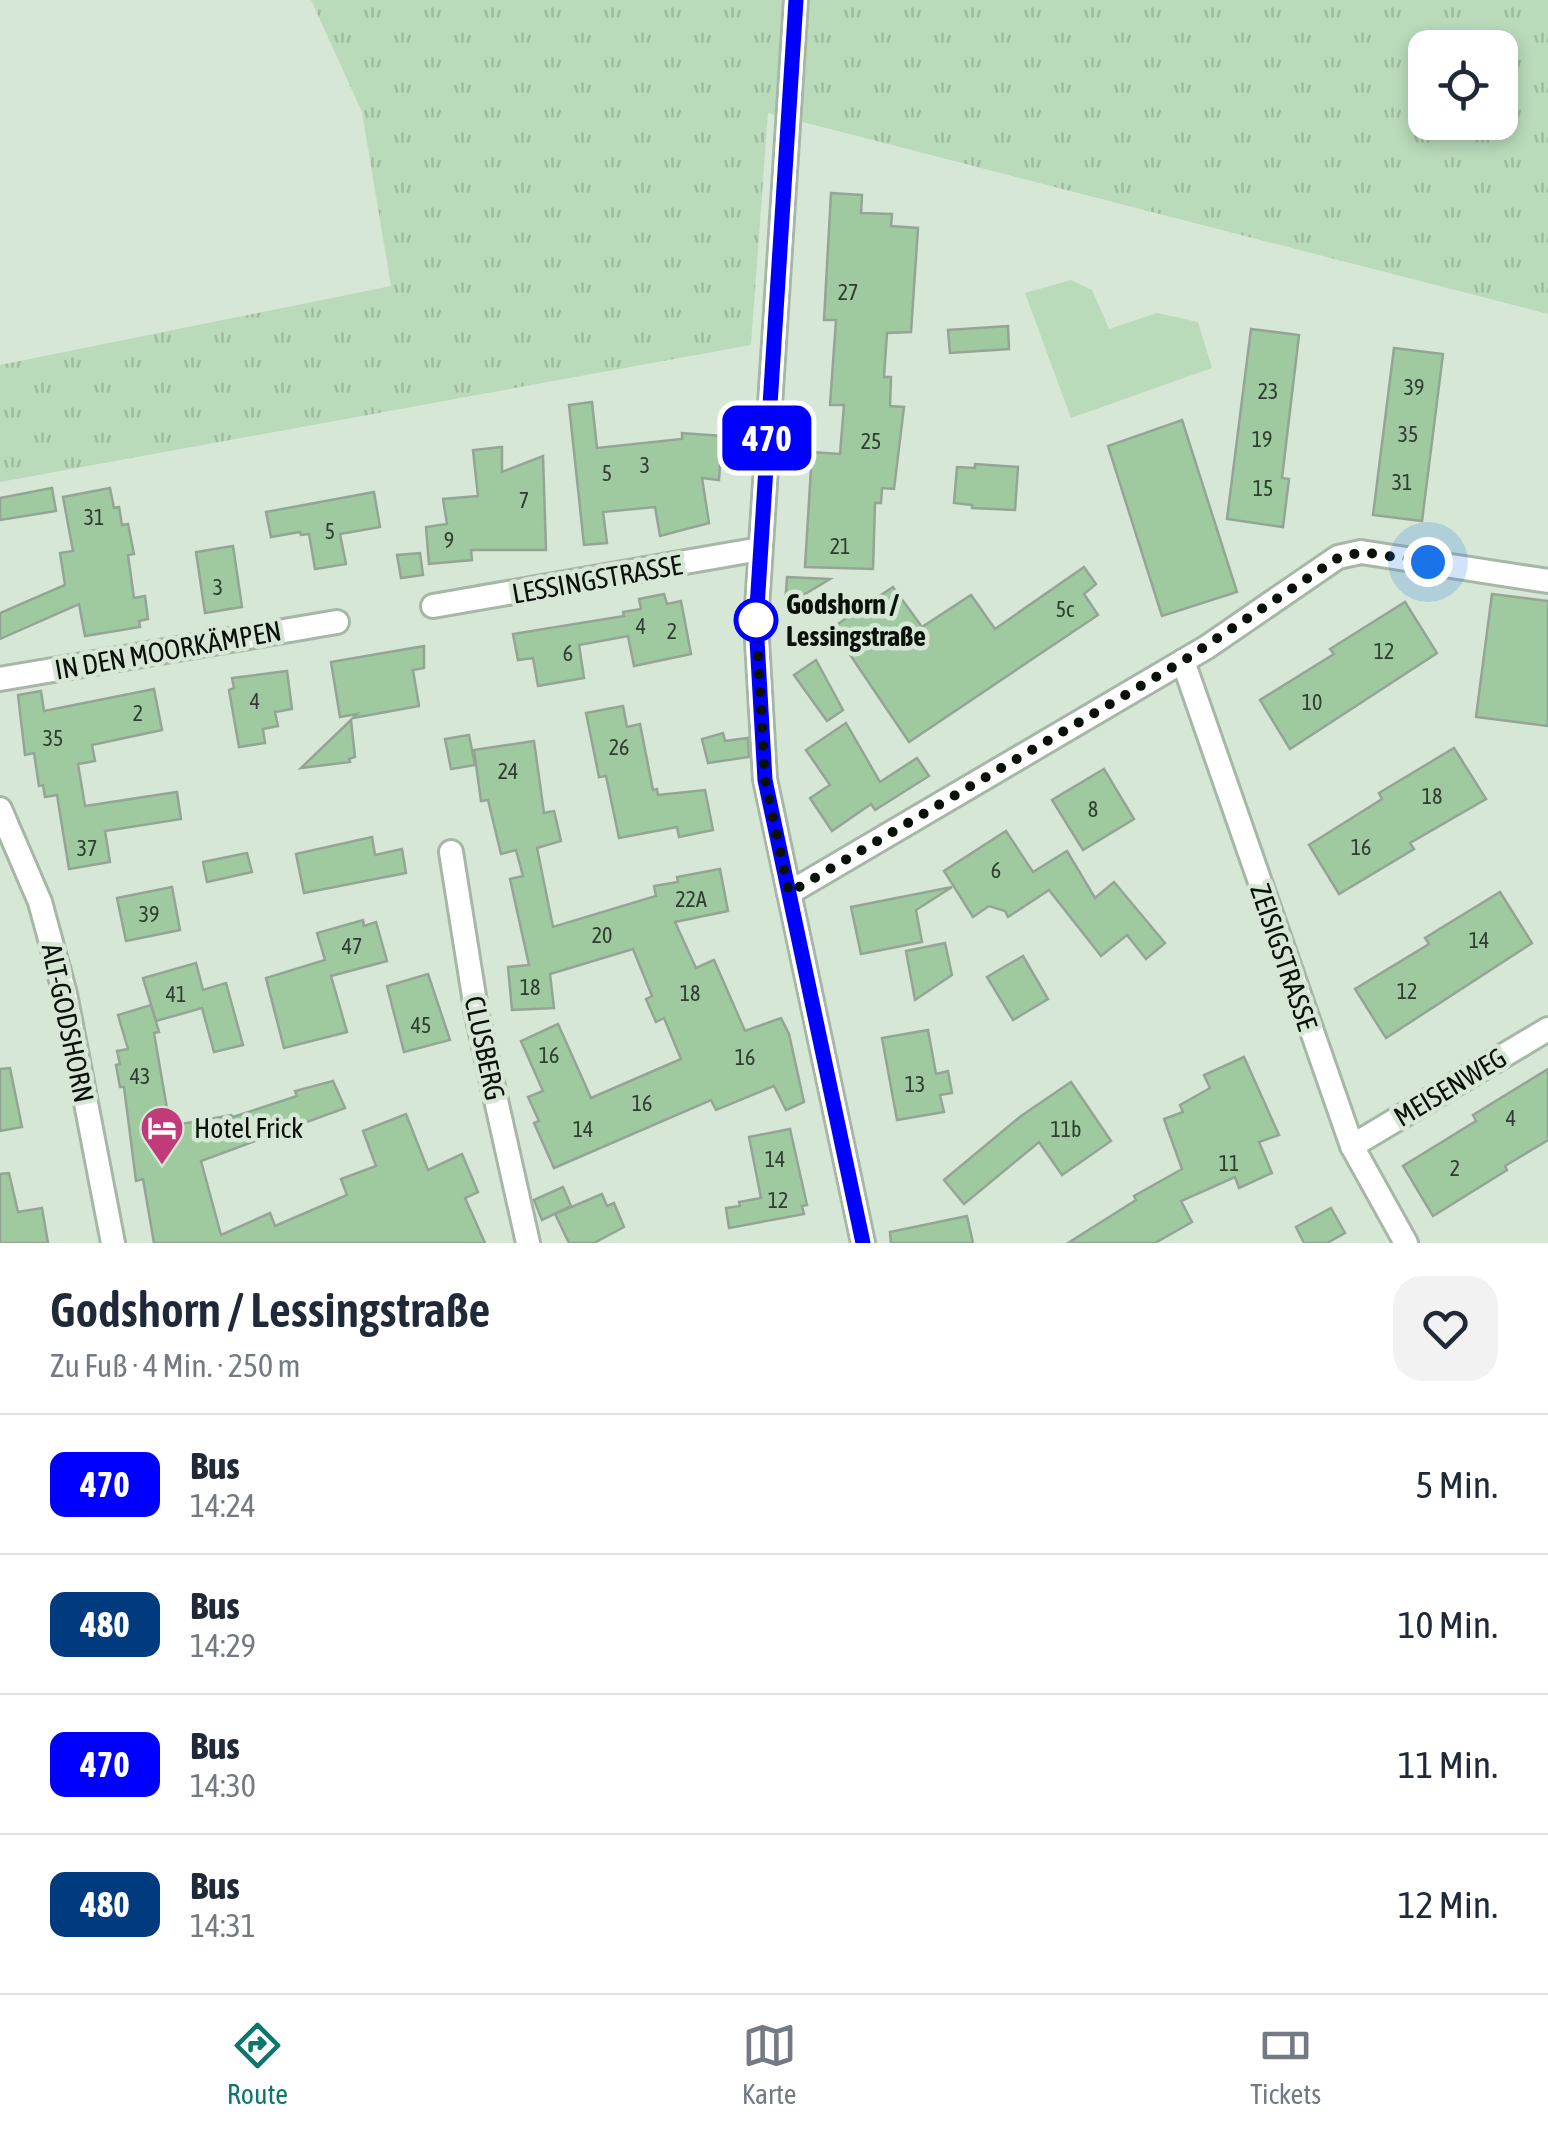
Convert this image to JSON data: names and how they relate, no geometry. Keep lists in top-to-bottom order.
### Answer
{
  "streets": {
    "street": [
      "LESSINGSTRASSE",
      "IN DEN MOORKÄMPEN",
      "ZEISIGSTRASSE",
      "ALT-GODSHORN",
      "CLUSBERG",
      "MEISENWEG"
    ]
  },
  "crossings": [
    ["ZEISIGSTRASSE", "MEISENWEG"]
  ],
  "places": {
    "other": ["Godshorn / Lessingstraße"],
    "hotel": ["Hotel Frick"]
  },
  "lines": ["bus line 470"],
  "house_numbers": [
    "27",
    "39",
    "23",
    "35",
    "19",
    "25",
    "3",
    "5",
    "31",
    "15",
    "7",
    "31",
    "5",
    "9",
    "21",
    "3",
    "5c",
    "4",
    "2",
    "12",
    "6",
    "4",
    "10",
    "2",
    "35",
    "26",
    "24",
    "18",
    "8",
    "16",
    "37",
    "6",
    "22A",
    "39",
    "20",
    "14",
    "47",
    "18",
    "12",
    "18",
    "41",
    "45",
    "16",
    "16",
    "43",
    "13",
    "16",
    "4",
    "14",
    "11b",
    "14",
    "11",
    "2",
    "12"
  ],
  "page": {
    "on_map": "470",
    "heading": ["Godshorn / Lessingstraße", "Zu Fuß · 4 Min. · 250 m"],
    "list": [
      {
        "mark": "470",
        "name": "Bus",
        "note": "14:24",
        "value": "5 Min."
      },
      {
        "mark": "480",
        "name": "Bus",
        "note": "14:29",
        "value": "10 Min."
      },
      {
        "mark": "470",
        "name": "Bus",
        "note": "14:30",
        "value": "11 Min."
      },
      {
        "mark": "480",
        "name": "Bus",
        "note": "14:31",
        "value": "12 Min."
      }
    ],
    "tabs": ["Route", "Karte", "Tickets"]
  }
}
